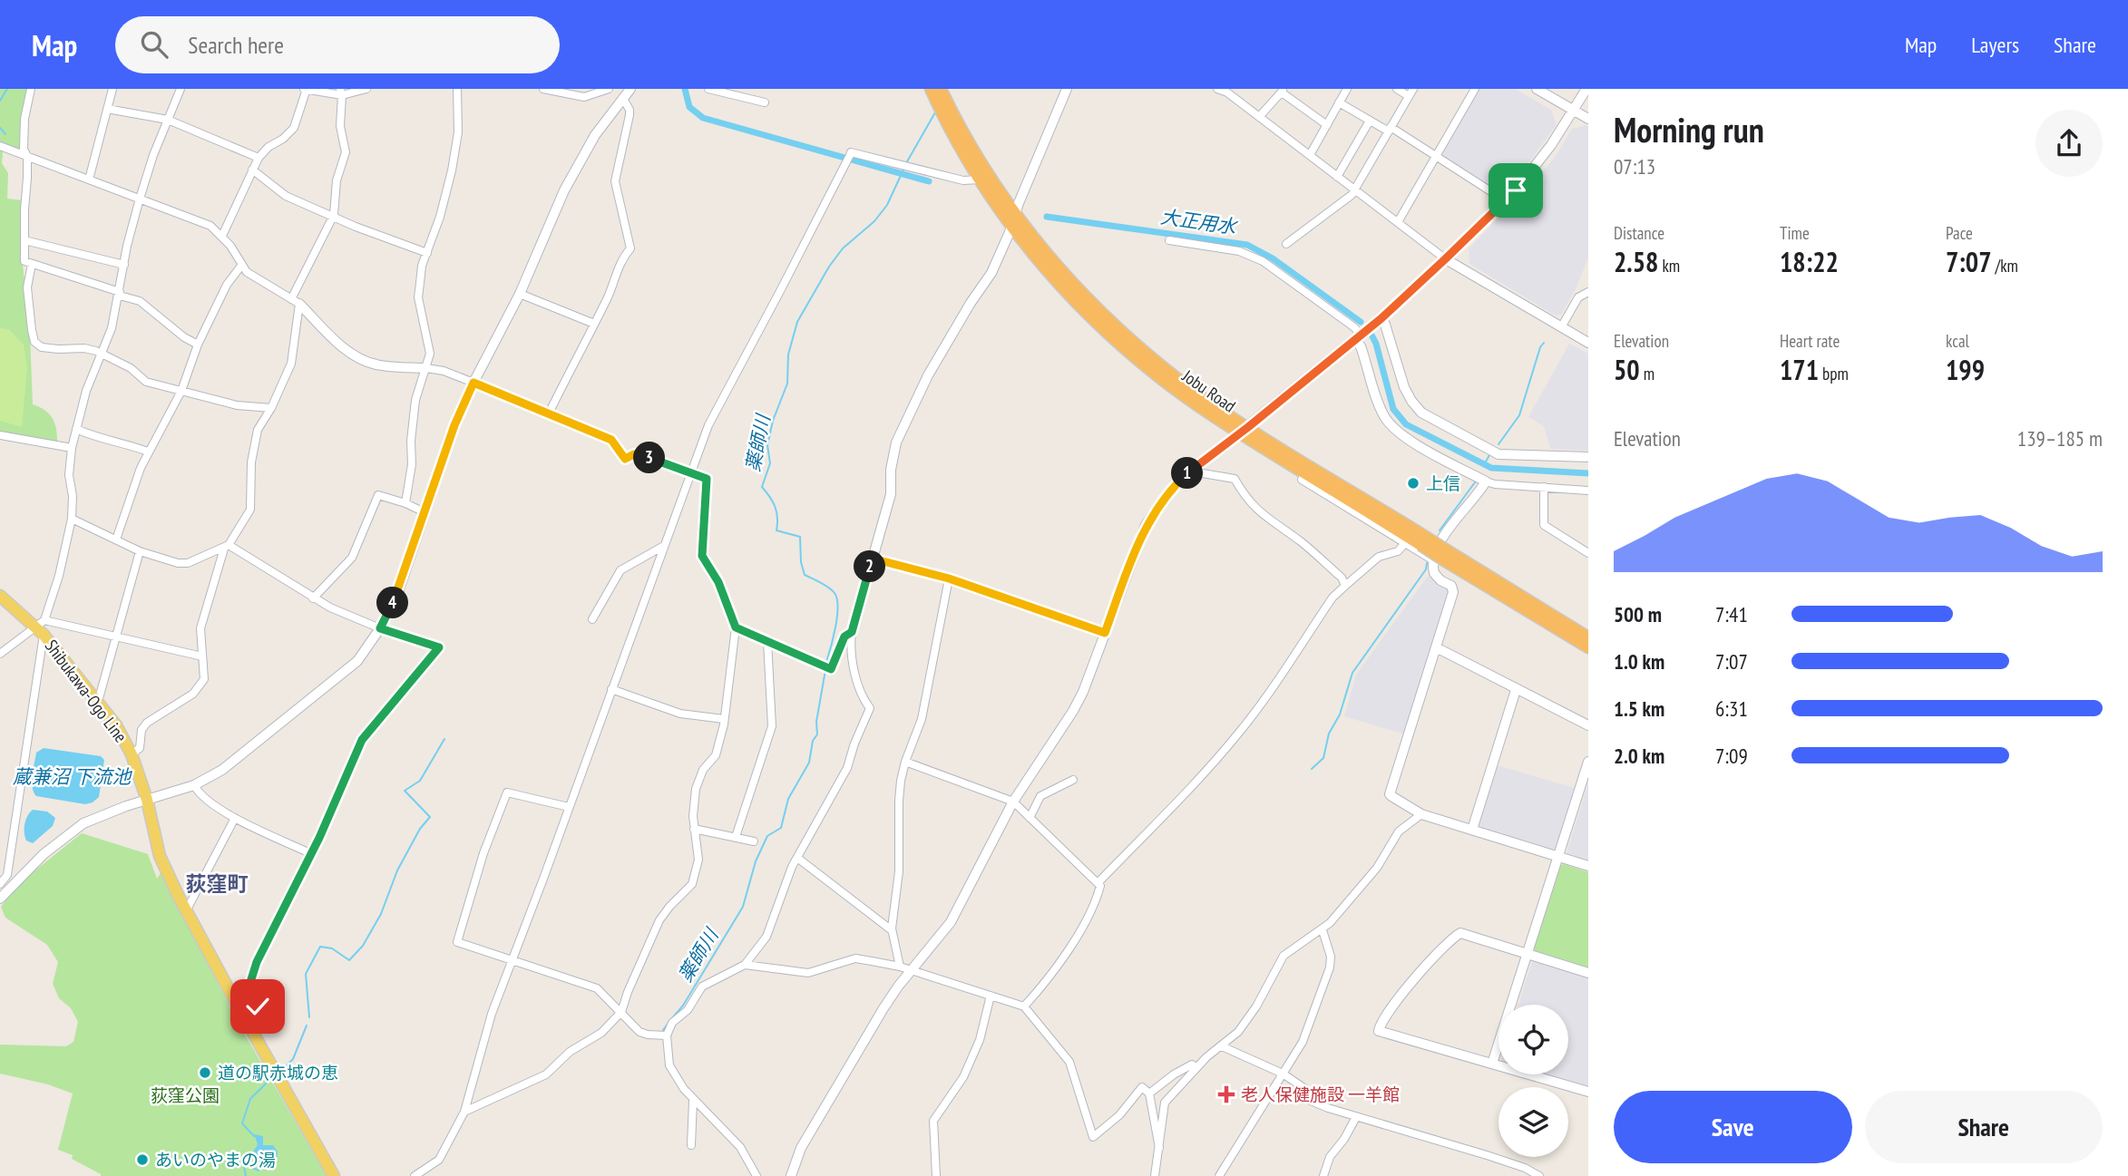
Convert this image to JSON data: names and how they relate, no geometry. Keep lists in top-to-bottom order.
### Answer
{
  "streets": {
    "highway": ["Jobu Road"],
    "main road": ["Shibukawa-Ogo Line"]
  },
  "districts": ["荻窪町"],
  "water": ["大正用水", "薬師川", "蔵兼沼 下流池"],
  "parks": ["荻窪公園"],
  "places": {
    "other": ["上信", "道の駅赤城の恵", "あいのやまの湯"],
    "health": ["老人保健施設 一羊館"]
  },
  "page": {
    "header": "Map",
    "search": "Search here",
    "nav": ["Map", "Layers", "Share"],
    "heading": ["Morning run", "07:13"],
    "stats": [
      ["Distance", "2.58 km"],
      ["Time", "18:22"],
      ["Pace", "7:07 /km"],
      ["Elevation", "50 m"],
      ["Heart rate", "171 bpm"],
      ["kcal", "199"]
    ],
    "chart": ["Elevation", "139–185 m"],
    "pins": [
      "3",
      "1",
      "2",
      "4"
    ],
    "list": [
      {
        "name": "500 m",
        "note": "7:41"
      },
      {
        "name": "1.0 km",
        "note": "7:07"
      },
      {
        "name": "1.5 km",
        "note": "6:31"
      },
      {
        "name": "2.0 km",
        "note": "7:09"
      }
    ],
    "buttons": ["Save", "Share"]
  }
}
